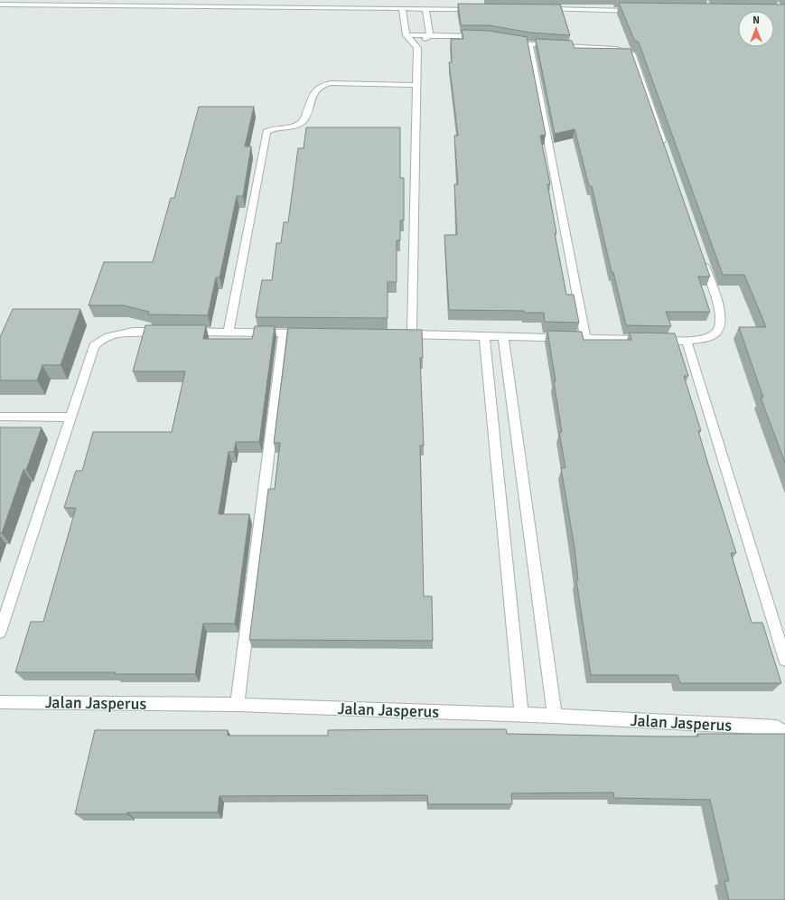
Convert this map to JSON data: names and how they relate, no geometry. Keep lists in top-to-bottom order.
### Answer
{
  "streets": {
    "street": ["Jalan Jasperus"]
  },
  "north": "top"
}
